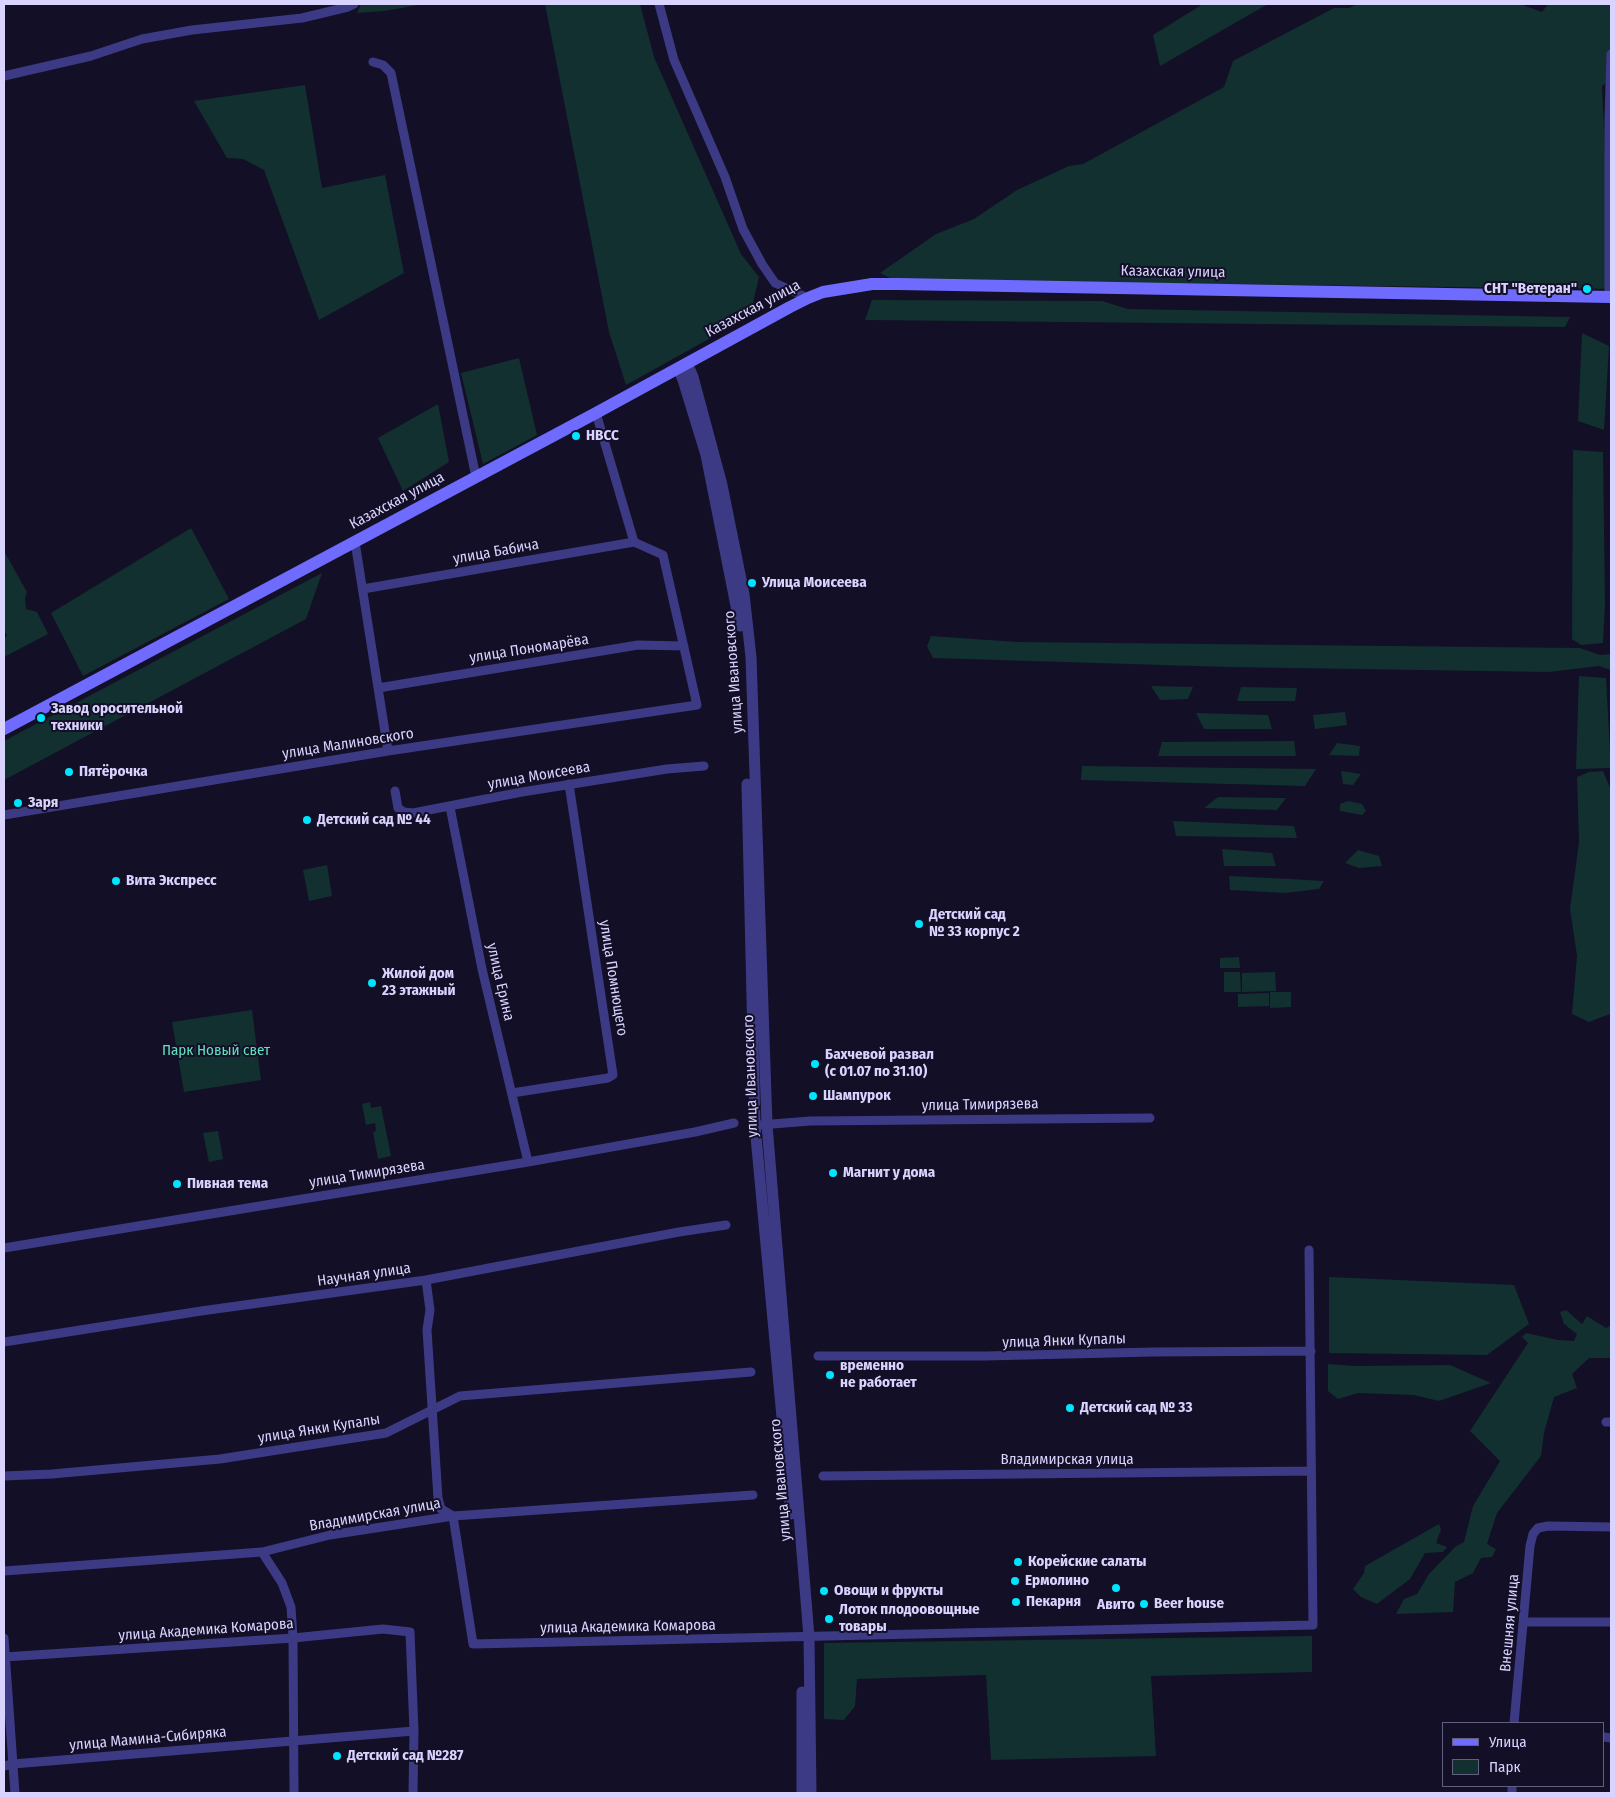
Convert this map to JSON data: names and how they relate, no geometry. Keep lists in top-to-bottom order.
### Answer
{
  "streets": {
    "main road": ["Казахская улица"],
    "street": [
      "улица Бабича",
      "улица Пономарёва",
      "улица Ивановского",
      "улица Малиновского",
      "улица Моисеева",
      "улица Помнющего",
      "улица Ерина",
      "улица Тимирязева",
      "Научная улица",
      "улица Янки Купалы",
      "Владимирская улица",
      "Внешняя улица",
      "улица Академика Комарова",
      "улица Мамина-Сибиряка"
    ]
  },
  "crossings": [
    ["Казахская улица", "улица Ивановского"],
    ["улица Пономарёва", "улица Малиновского"],
    ["улица Ивановского", "улица Тимирязева"],
    ["улица Ивановского", "улица Академика Комарова"],
    ["улица Моисеева", "улица Помнющего"],
    ["улица Моисеева", "улица Ерина"],
    ["улица Помнющего", "улица Ерина"],
    ["улица Ерина", "улица Тимирязева"],
    ["Владимирская улица", "улица Академика Комарова"],
    ["улица Академика Комарова", "улица Мамина-Сибиряка"]
  ],
  "parks": ["Парк Новый свет"],
  "places": [
    "СНТ \"Ветеран\"",
    "НВСС",
    "Улица Моисеева",
    "Завод оросительной техники",
    "Пятёрочка",
    "Заря",
    "Детский сад № 44",
    "Вита Экспресс",
    "Детский сад № 33 корпус 2",
    "Жилой дом 23 этажный",
    "Бахчевой развал (с 01.07 по 31.10)",
    "Шампурок",
    "Магнит у дома",
    "Пивная тема",
    "временно не работает",
    "Детский сад № 33",
    "Корейские салаты",
    "Ермолино",
    "Авито",
    "Овощи и фрукты",
    "Пекарня",
    "Beer house",
    "Лоток плодоовощные товары",
    "Детский сад №287"
  ],
  "legend": ["Улица", "Парк"]
}
